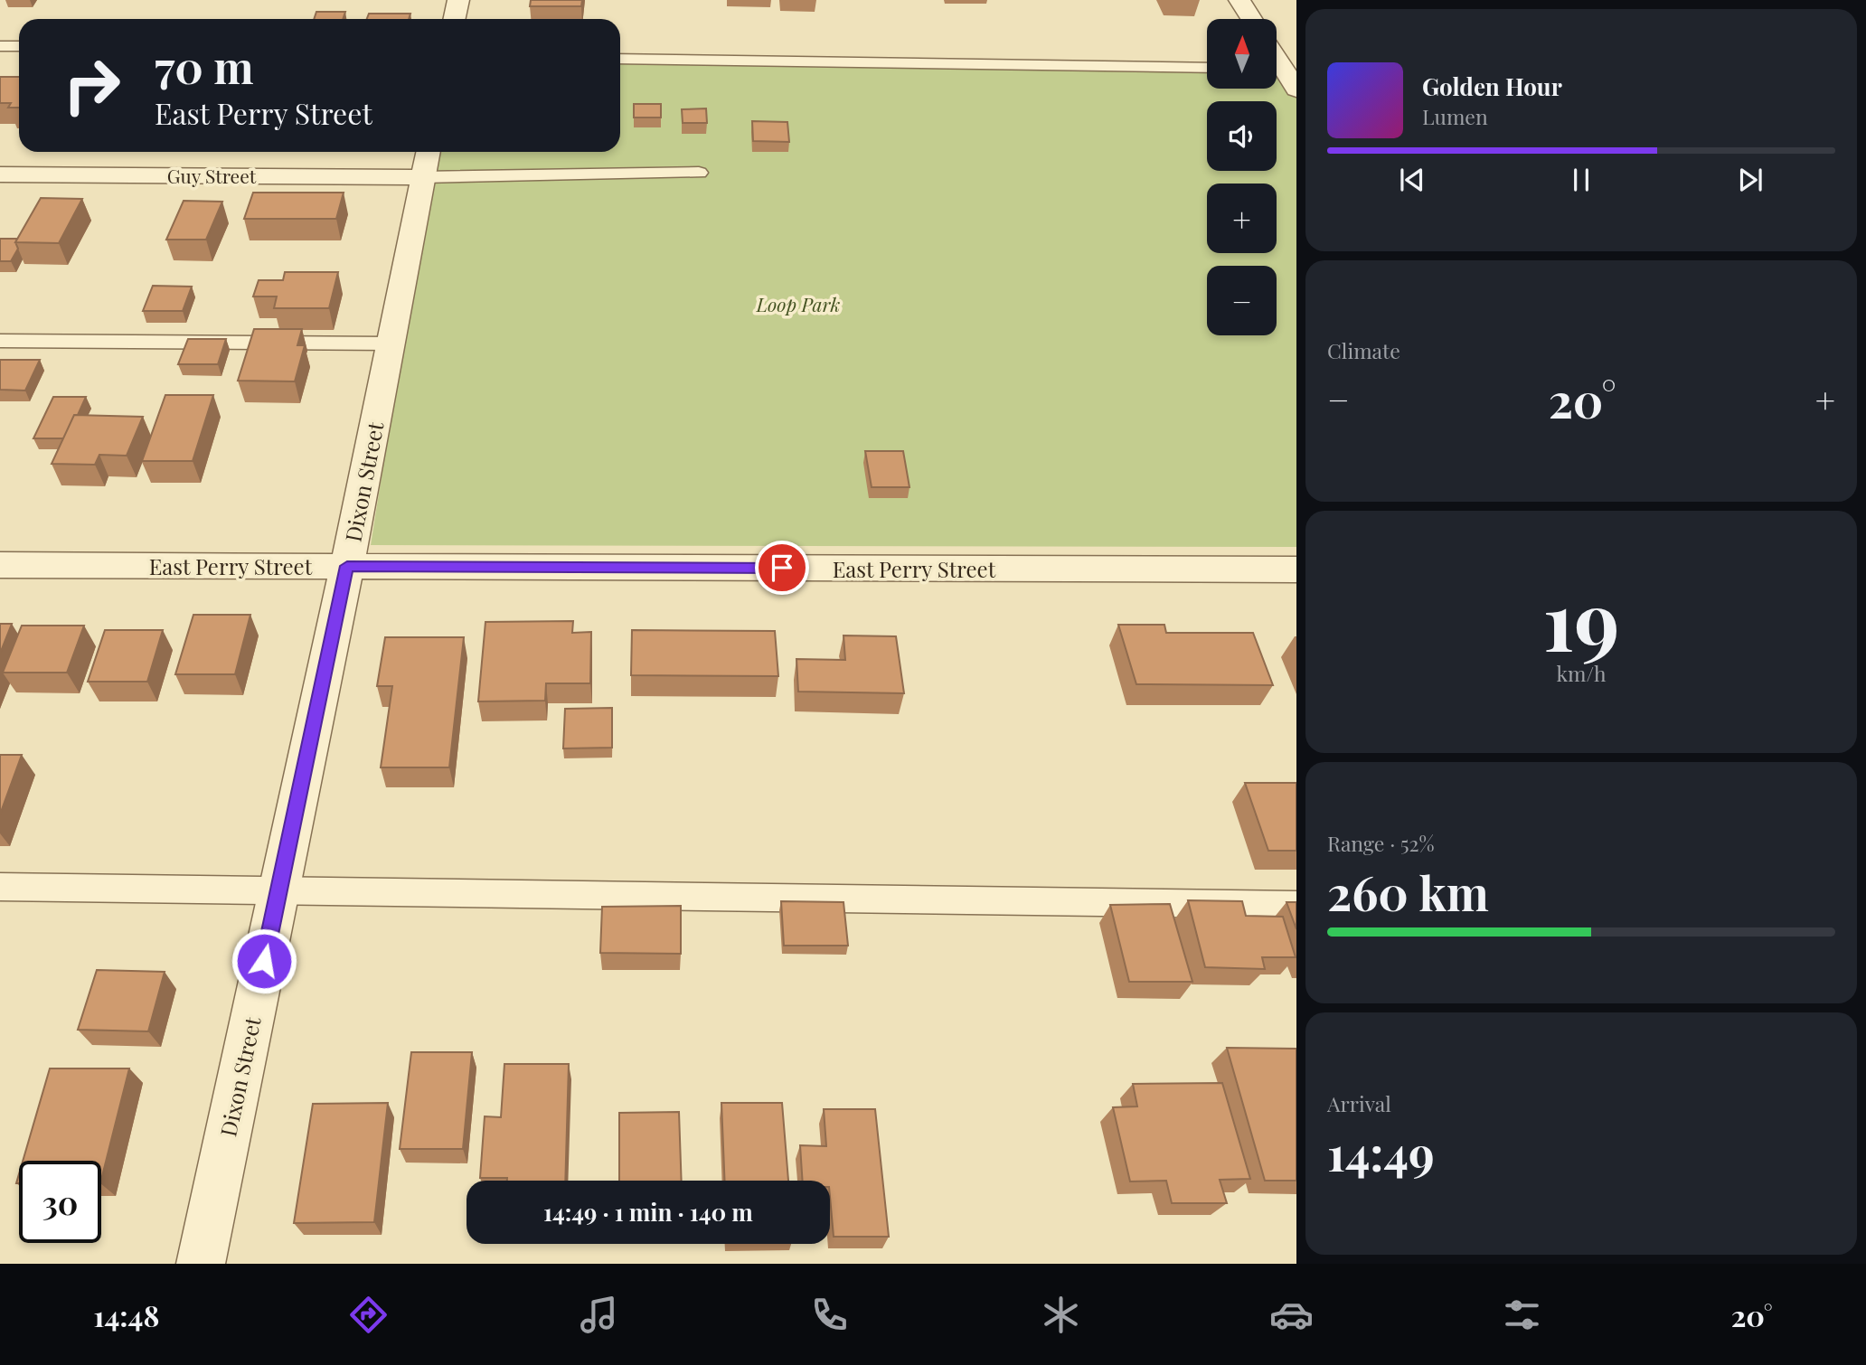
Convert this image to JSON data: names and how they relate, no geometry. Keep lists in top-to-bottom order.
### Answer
{
  "streets": {
    "street": ["Guy Street", "Dixon Street", "East Perry Street"]
  },
  "crossings": [
    ["Guy Street", "Dixon Street"],
    ["Dixon Street", "East Perry Street"]
  ],
  "parks": ["Loop Park"],
  "north": "top",
  "page": {
    "map_buttons": ["+", "−"],
    "turn": ["70 m", "East Perry Street"],
    "song": ["Golden Hour", "Lumen"],
    "tile": [
      "Climate",
      ["19", "km/h"],
      ["Range · 52%", "260 km"],
      ["Arrival", "14:49"]
    ],
    "heat": ["−", "20°", "+"],
    "limit": "30",
    "trip": "14:49 · 1 min · 140 m",
    "tabs": ["14:48", "20°"]
  }
}
